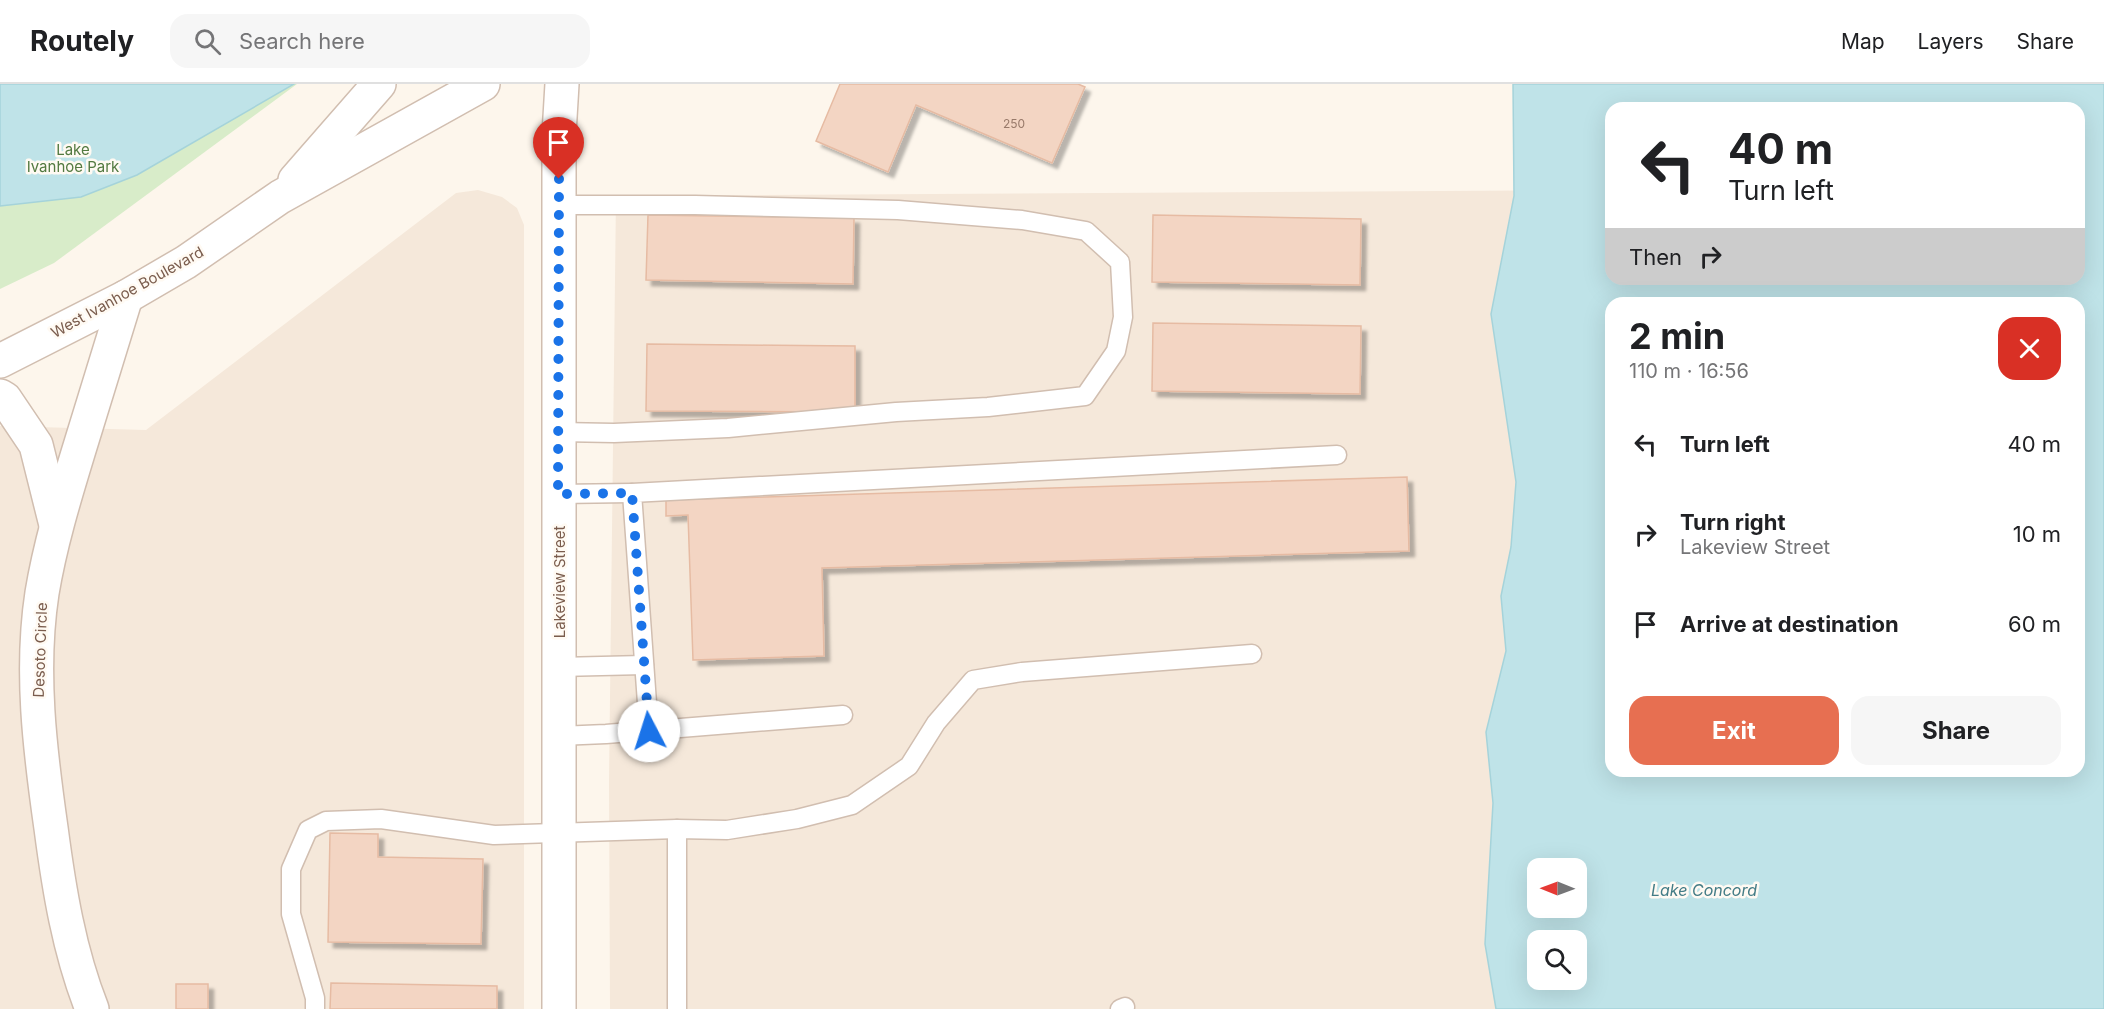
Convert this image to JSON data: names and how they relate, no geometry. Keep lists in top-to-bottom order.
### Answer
{
  "streets": {
    "street": ["West Ivanhoe Boulevard", "Lakeview Street", "Desoto Circle"]
  },
  "crossings": [
    ["West Ivanhoe Boulevard", "Desoto Circle"]
  ],
  "water": ["Lake Concord"],
  "parks": ["Lake Ivanhoe Park"],
  "house_numbers": ["250"],
  "north": "left",
  "page": {
    "header": "Routely",
    "search": "Search here",
    "nav": ["Map", "Layers", "Share"],
    "turn": ["40 m", "Turn left"],
    "then": "Then",
    "heading": ["2 min", "110 m · 16:56"],
    "list": [
      {
        "name": "Turn left",
        "value": "40 m"
      },
      {
        "name": "Turn right",
        "note": "Lakeview Street",
        "value": "10 m"
      },
      {
        "name": "Arrive at destination",
        "value": "60 m"
      }
    ],
    "buttons": ["Exit", "Share"]
  }
}
